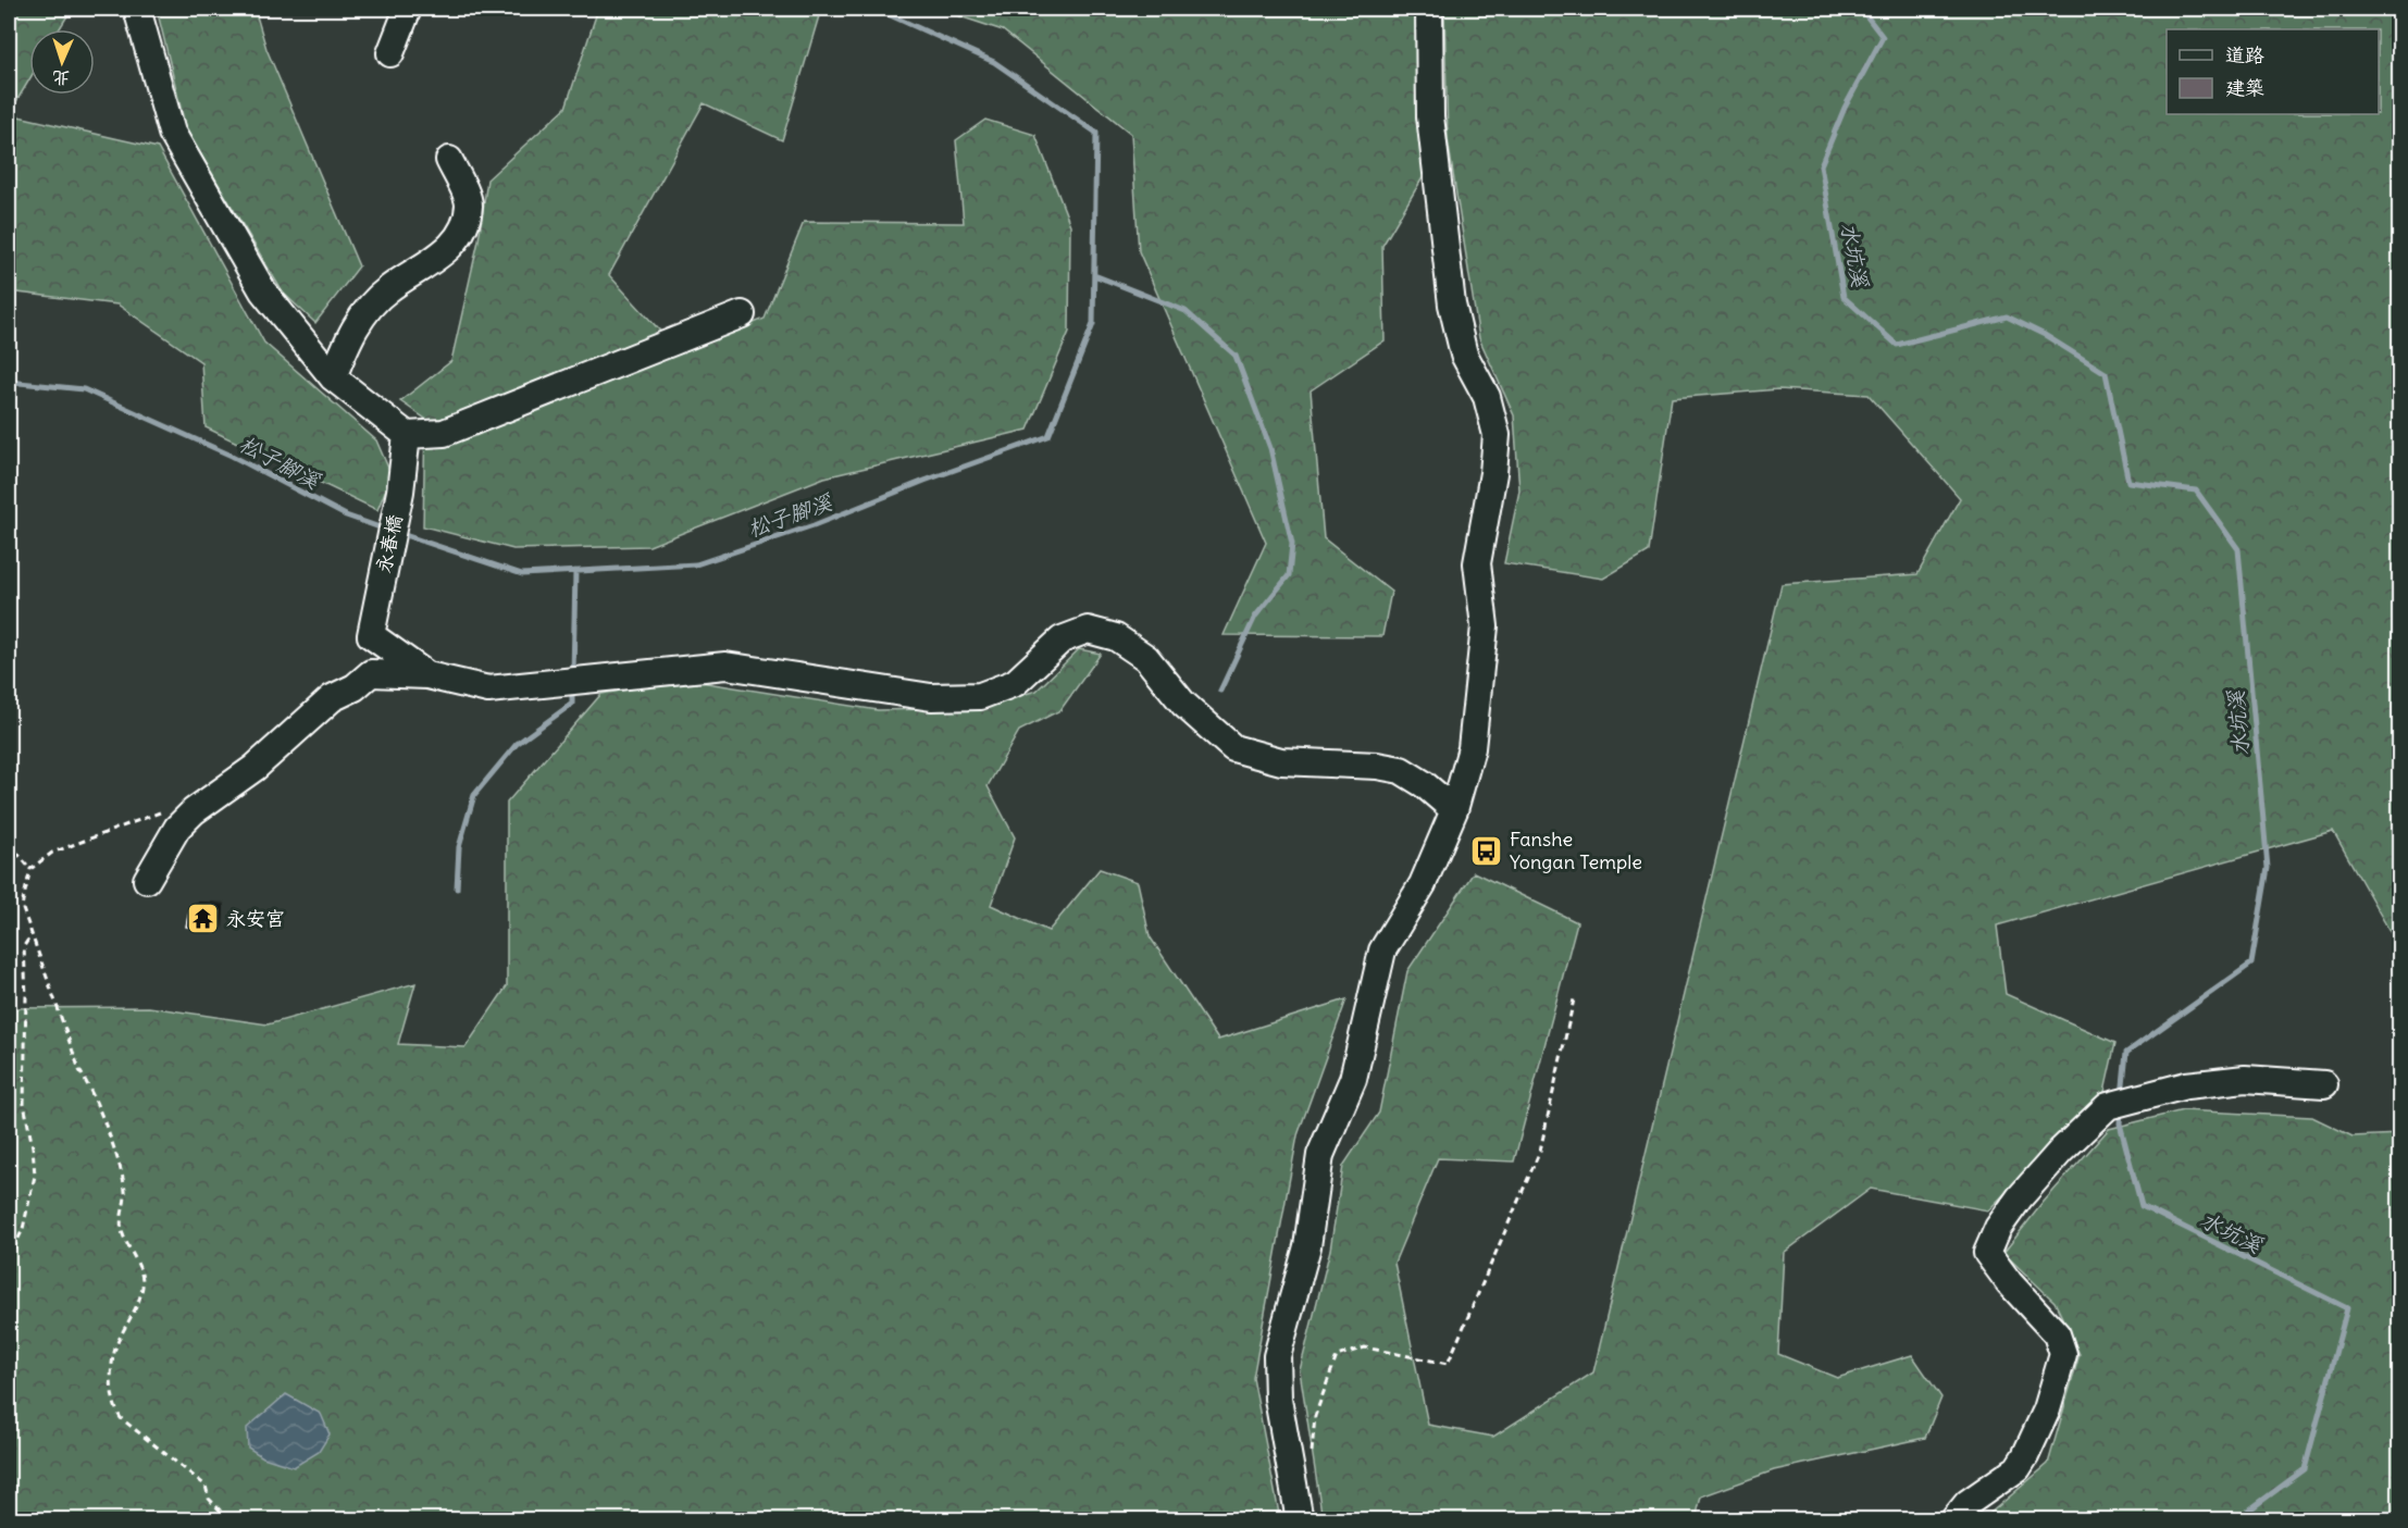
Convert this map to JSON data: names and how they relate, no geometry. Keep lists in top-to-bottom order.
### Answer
{
  "streets": {
    "street": ["永春橋"]
  },
  "water": ["水坑溪", "松子腳溪"],
  "places": {
    "bus stop": ["Fanshe Yongan Temple"],
    "temple": ["永安宮"]
  },
  "legend": ["道路", "建築"],
  "north": "bottom"
}
